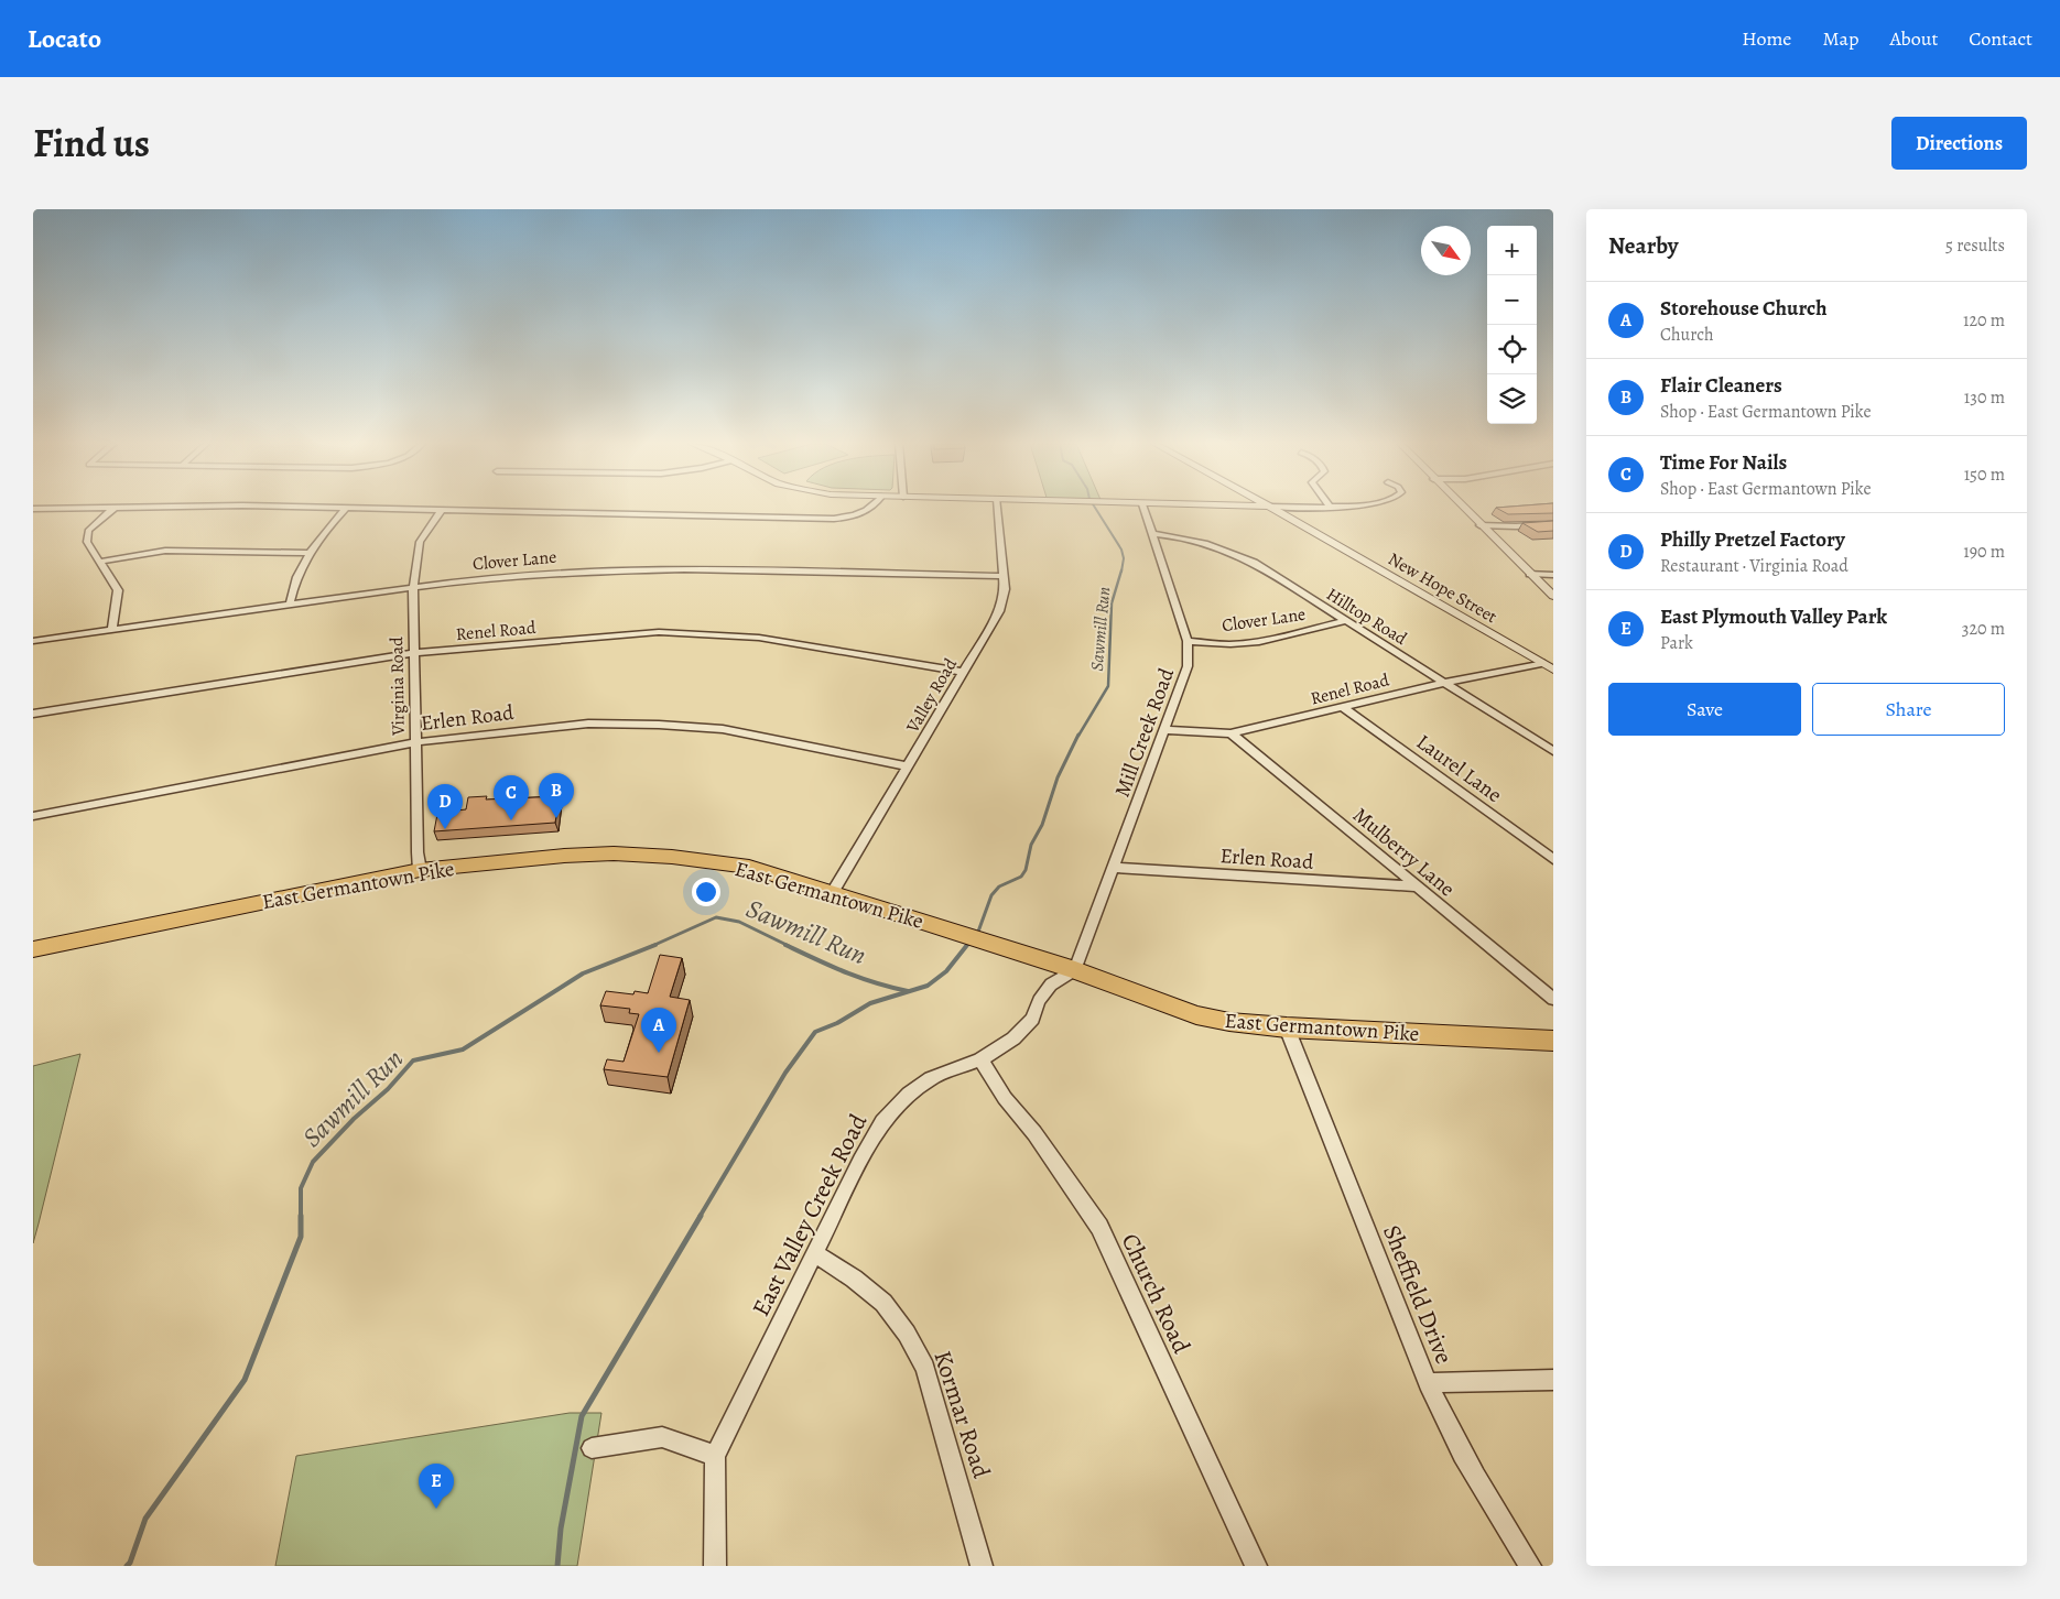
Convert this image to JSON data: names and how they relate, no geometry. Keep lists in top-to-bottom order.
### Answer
{
  "streets": {
    "main road": ["East Germantown Pike"],
    "street": [
      "Clover Lane",
      "New Hope Street",
      "Hilltop Road",
      "Renel Road",
      "Virginia Road",
      "Valley Road",
      "Erlen Road",
      "Mill Creek Road",
      "Laurel Lane",
      "Mulberry Lane",
      "East Valley Creek Road",
      "Church Road",
      "Sheffield Drive",
      "Kormar Road"
    ]
  },
  "crossings": [
    ["Clover Lane", "Hilltop Road"],
    ["Clover Lane", "Virginia Road"],
    ["Clover Lane", "Valley Road"],
    ["Clover Lane", "Mill Creek Road"],
    ["New Hope Street", "Renel Road"],
    ["Hilltop Road", "Renel Road"],
    ["Hilltop Road", "Mill Creek Road"],
    ["Renel Road", "Virginia Road"],
    ["Renel Road", "Valley Road"],
    ["Renel Road", "Mill Creek Road"],
    ["Renel Road", "Laurel Lane"],
    ["Renel Road", "Mulberry Lane"],
    ["Virginia Road", "Erlen Road"],
    ["Virginia Road", "East Germantown Pike"],
    ["Valley Road", "Erlen Road"],
    ["Valley Road", "East Germantown Pike"],
    ["Erlen Road", "Mill Creek Road"],
    ["Erlen Road", "Mulberry Lane"],
    ["Mill Creek Road", "East Germantown Pike"],
    ["Mill Creek Road", "East Valley Creek Road"],
    ["East Germantown Pike", "East Valley Creek Road"],
    ["East Germantown Pike", "Sheffield Drive"],
    ["East Valley Creek Road", "Church Road"],
    ["East Valley Creek Road", "Kormar Road"]
  ],
  "water": ["Sawmill Run"],
  "north": "bottom right",
  "page": {
    "header": "Locato",
    "nav": [
      "Home",
      "Map",
      "About",
      "Contact"
    ],
    "title": "Find us",
    "buttons": [
      "Directions",
      ["Save", "Share"]
    ],
    "heading": ["Nearby", "5 results"],
    "map_buttons": ["+", "−"],
    "list": [
      {
        "mark": "A",
        "name": "Storehouse Church",
        "note": "Church",
        "value": "120 m"
      },
      {
        "mark": "B",
        "name": "Flair Cleaners",
        "note": "Shop · East Germantown Pike",
        "value": "130 m"
      },
      {
        "mark": "C",
        "name": "Time For Nails",
        "note": "Shop · East Germantown Pike",
        "value": "150 m"
      },
      {
        "mark": "D",
        "name": "Philly Pretzel Factory",
        "note": "Restaurant · Virginia Road",
        "value": "190 m"
      },
      {
        "mark": "E",
        "name": "East Plymouth Valley Park",
        "note": "Park",
        "value": "320 m"
      }
    ],
    "pins": [
      "B",
      "C",
      "D",
      "A",
      "E"
    ]
  }
}
